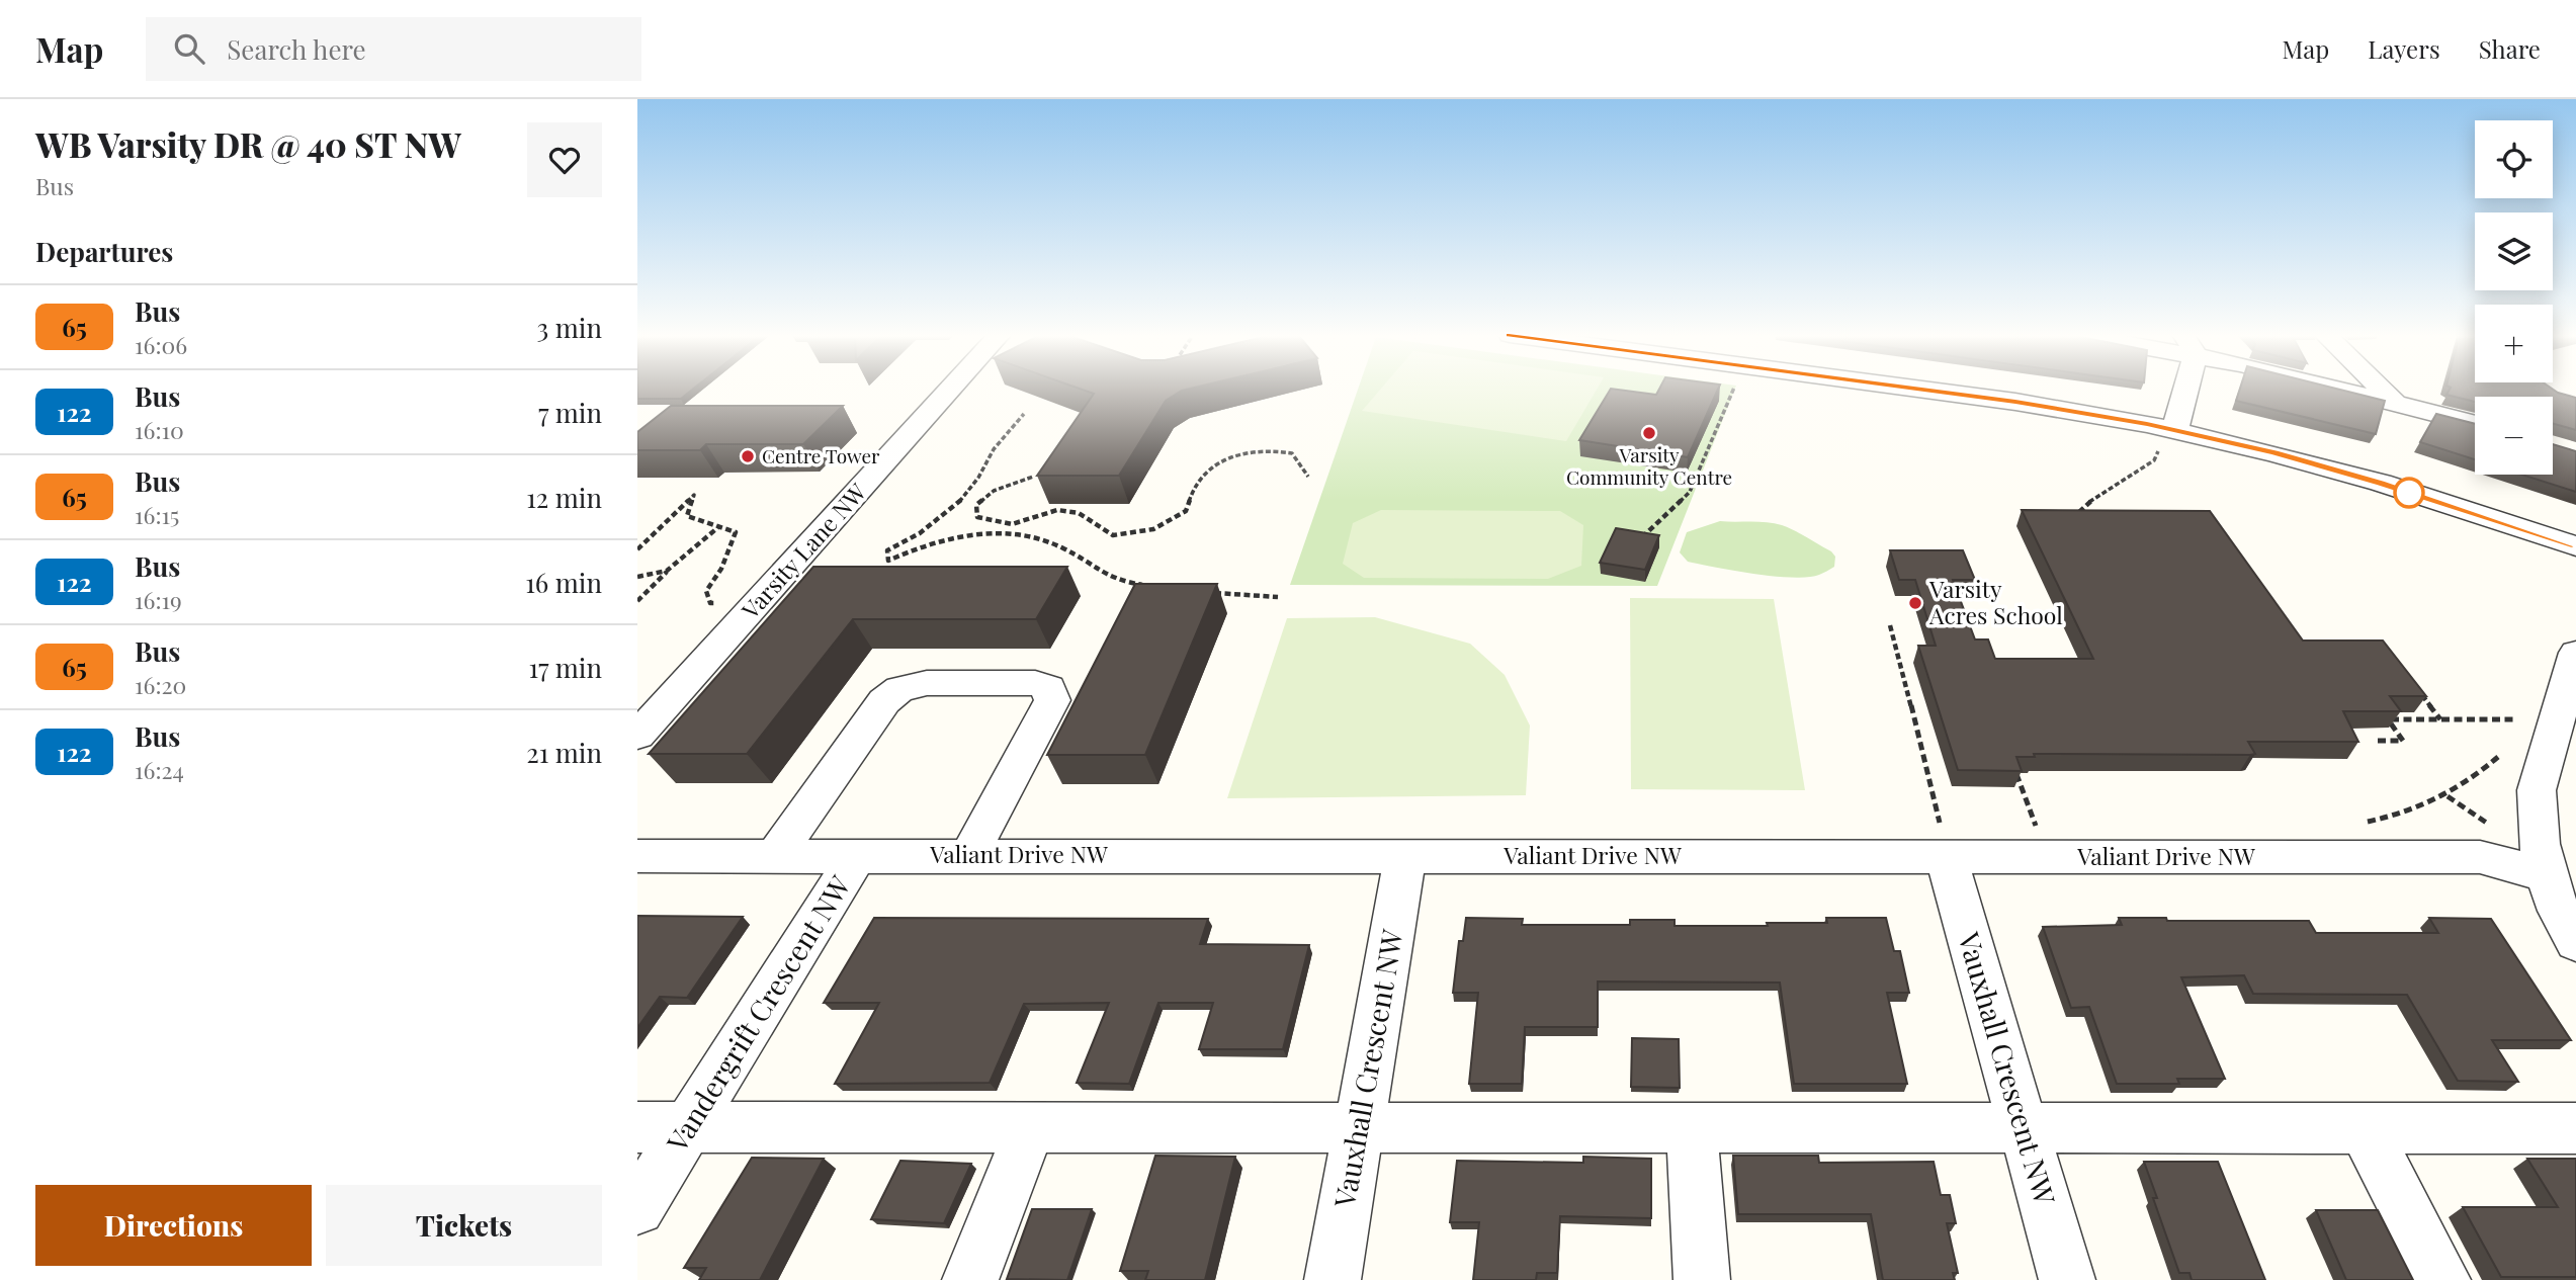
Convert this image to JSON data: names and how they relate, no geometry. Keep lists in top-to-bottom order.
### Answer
{
  "streets": {
    "street": [
      "Varsity Lane NW",
      "Valiant Drive NW",
      "Vandergrift Crescent NW",
      "Vauxhall Crescent NW"
    ]
  },
  "crossings": [
    ["Valiant Drive NW", "Vandergrift Crescent NW"],
    ["Valiant Drive NW", "Vauxhall Crescent NW"]
  ],
  "places": ["Varsity Community Centre", "Centre Tower", "Varsity Acres School"],
  "lines": ["bus line 65"],
  "page": {
    "header": "Map",
    "search": "Search here",
    "nav": ["Map", "Layers", "Share"],
    "heading": [
      ["WB Varsity DR @ 40 ST NW", "Bus"],
      "Departures"
    ],
    "map_buttons": ["+", "−"],
    "list": [
      {
        "mark": "65",
        "name": "Bus",
        "note": "16:06",
        "value": "3 min"
      },
      {
        "mark": "122",
        "name": "Bus",
        "note": "16:10",
        "value": "7 min"
      },
      {
        "mark": "65",
        "name": "Bus",
        "note": "16:15",
        "value": "12 min"
      },
      {
        "mark": "122",
        "name": "Bus",
        "note": "16:19",
        "value": "16 min"
      },
      {
        "mark": "65",
        "name": "Bus",
        "note": "16:20",
        "value": "17 min"
      },
      {
        "mark": "122",
        "name": "Bus",
        "note": "16:24",
        "value": "21 min"
      }
    ],
    "buttons": ["Directions", "Tickets"]
  }
}
